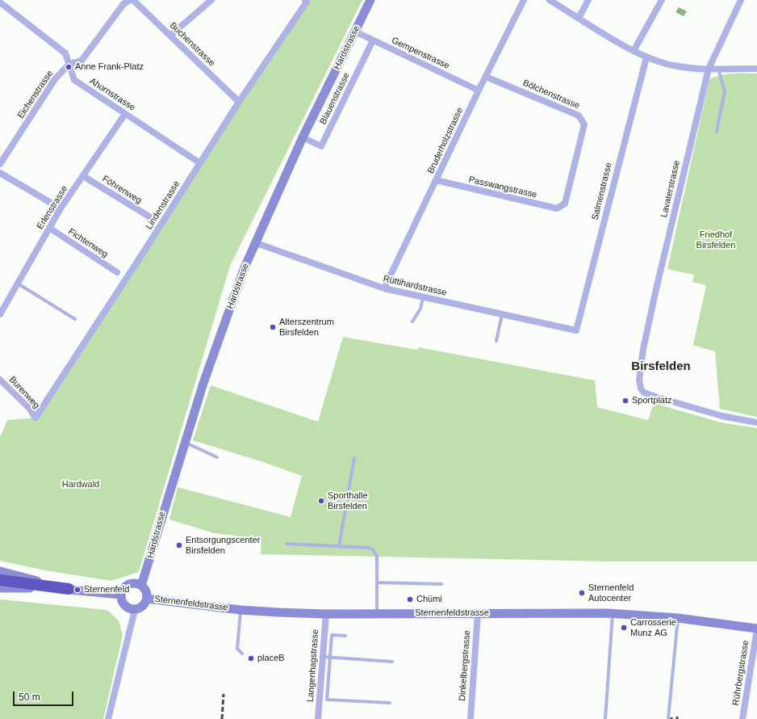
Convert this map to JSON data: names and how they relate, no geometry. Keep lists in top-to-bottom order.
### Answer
{
  "streets": {
    "street": [
      "Buchenstrasse",
      "Hardstrasse",
      "Gempenstrasse",
      "Eichenstrasse",
      "Ahornstrasse",
      "Bölchenstrasse",
      "Blauenstrasse",
      "Bruderholzstrasse",
      "Passwangstrasse",
      "Lavaterstrasse",
      "Föhrenweg",
      "Salmenstrasse",
      "Lindenstrasse",
      "Erlenstrasse",
      "Fichtenweg",
      "Rüttihardstrasse",
      "Burenweg",
      "Sternenfeldstrasse",
      "Langenhagstrasse",
      "Dinkelbergstrasse",
      "Rührbergstrasse"
    ]
  },
  "crossings": [
    ["Buchenstrasse", "Lindenstrasse"],
    ["Hardstrasse", "Gempenstrasse"],
    ["Hardstrasse", "Blauenstrasse"],
    ["Hardstrasse", "Rüttihardstrasse"],
    ["Hardstrasse", "Sternenfeldstrasse"],
    ["Gempenstrasse", "Blauenstrasse"],
    ["Gempenstrasse", "Bruderholzstrasse"],
    ["Eichenstrasse", "Ahornstrasse"],
    ["Ahornstrasse", "Lindenstrasse"],
    ["Ahornstrasse", "Erlenstrasse"],
    ["Bölchenstrasse", "Bruderholzstrasse"],
    ["Bölchenstrasse", "Passwangstrasse"],
    ["Bruderholzstrasse", "Passwangstrasse"],
    ["Bruderholzstrasse", "Rüttihardstrasse"],
    ["Föhrenweg", "Erlenstrasse"],
    ["Salmenstrasse", "Rüttihardstrasse"],
    ["Lindenstrasse", "Burenweg"],
    ["Erlenstrasse", "Fichtenweg"],
    ["Sternenfeldstrasse", "Langenhagstrasse"],
    ["Sternenfeldstrasse", "Dinkelbergstrasse"],
    ["Sternenfeldstrasse", "Rührbergstrasse"]
  ],
  "districts": ["Birsfelden"],
  "parks": ["Friedhof Birsfelden", "Hardwald"],
  "places": [
    "Anne Frank-Platz",
    "Alterszentrum Birsfelden",
    "Sportplatz",
    "Sporthalle Birsfelden",
    "Entsorgungscenter Birsfelden",
    "Sternenfeld",
    "Sternenfeld Autocenter",
    "Chümi",
    "Carrosserie Munz AG",
    "placeB"
  ],
  "scale_bar": "50 m"
}
